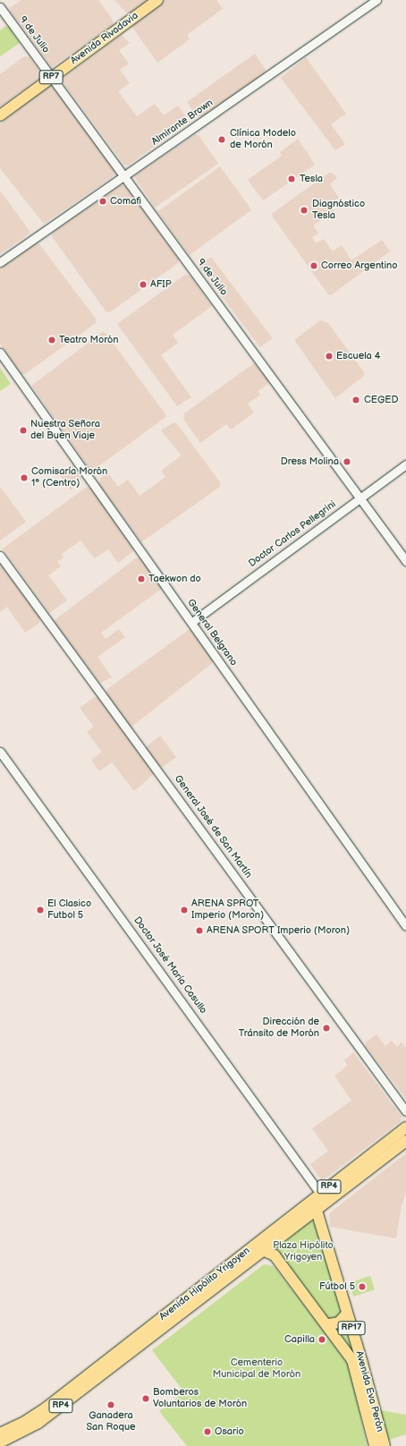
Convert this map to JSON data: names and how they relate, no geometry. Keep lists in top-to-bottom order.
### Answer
{
  "streets": {
    "main road": [
      "Avenida Rivadavia",
      "RP7",
      "RP4",
      "Avenida Hipólito Yrigoyen",
      "RP17",
      "Avenida Eva Perón"
    ],
    "street": [
      "9 de Julio",
      "Almirante Brown",
      "Doctor Carlos Pellegrini",
      "General Belgrano",
      "General José de San Martín",
      "Doctor José María Casullo"
    ]
  },
  "crossings": [
    ["9 de Julio", "Avenida Rivadavia"],
    ["9 de Julio", "Almirante Brown"],
    ["9 de Julio", "Doctor Carlos Pellegrini"],
    ["Doctor Carlos Pellegrini", "General Belgrano"],
    ["Doctor José María Casullo", "Avenida Hipólito Yrigoyen"],
    ["Doctor José María Casullo", "Avenida Eva Perón"],
    ["Avenida Hipólito Yrigoyen", "Avenida Eva Perón"]
  ],
  "parks": ["Plaza Hipólito Yrigoyen", "Cementerio Municipal de Morón"],
  "places": [
    "Clínica Modelo de Morón",
    "Tesla",
    "Comafi",
    "Diagnóstico Tesla",
    "Correo Argentino",
    "AFIP",
    "Teatro Morón",
    "Escuela 4",
    "CEGED",
    "Nuestra Señora del Buen Viaje",
    "Dress Molina",
    "Comisaría Morón 1° (Centro)",
    "Taekwon do",
    "El Clasico Futbol 5",
    "ARENA SPROT Imperio (Moron)",
    "ARENA SPORT Imperio (Moron)",
    "Dirección de Tránsito de Morón",
    "Fútbol 5",
    "Capilla",
    "Bomberos Voluntarios de Morón",
    "Ganadera San Roque",
    "Osario"
  ]
}
